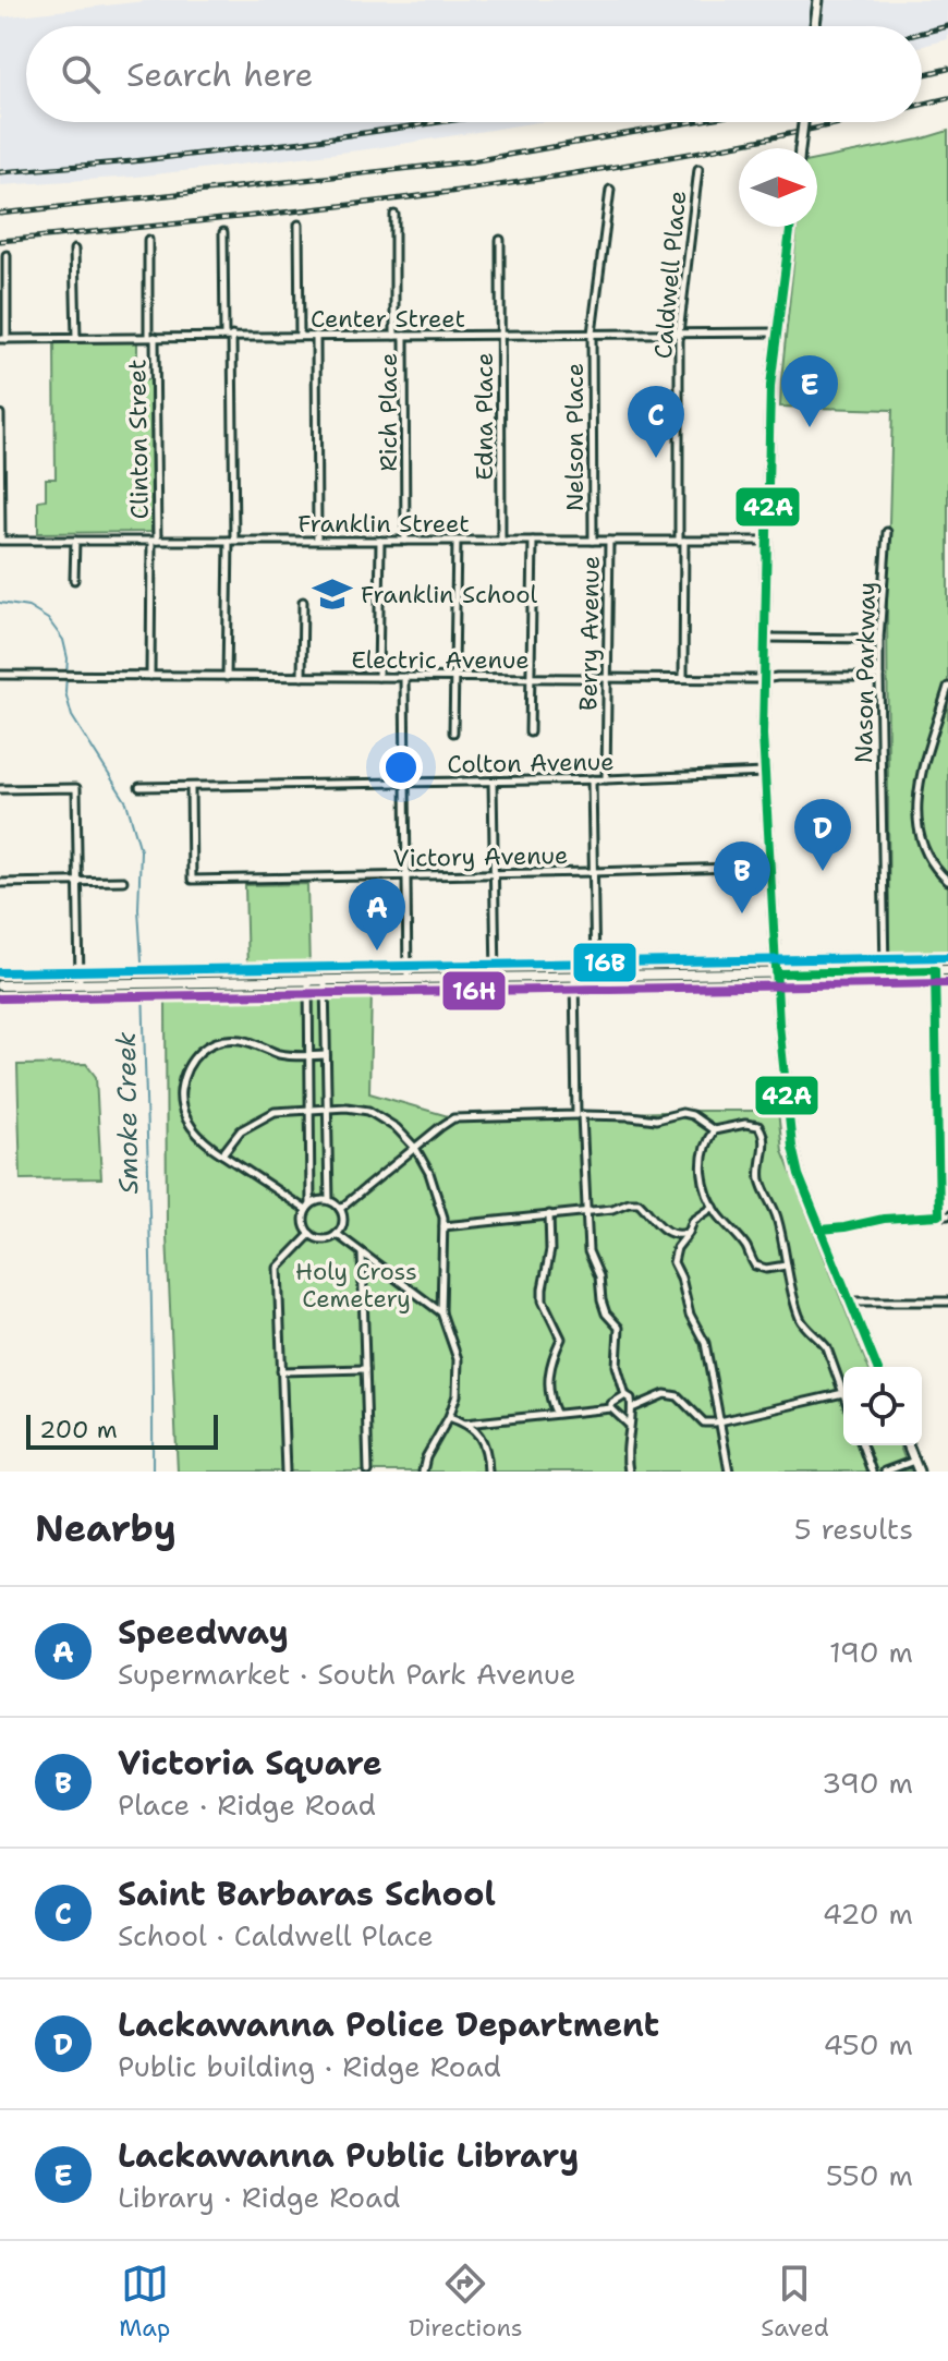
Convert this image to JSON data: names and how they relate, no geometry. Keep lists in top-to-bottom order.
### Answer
{
  "streets": {
    "street": [
      "Caldwell Place",
      "Center Street",
      "Rich Place",
      "Edna Place",
      "Nelson Place",
      "Clinton Street",
      "Franklin Street",
      "Berry Avenue",
      "Electric Avenue",
      "Nason Parkway",
      "Colton Avenue",
      "Victory Avenue"
    ]
  },
  "crossings": [
    ["Caldwell Place", "Center Street"],
    ["Caldwell Place", "Franklin Street"],
    ["Caldwell Place", "Electric Avenue"],
    ["Center Street", "Rich Place"],
    ["Center Street", "Edna Place"],
    ["Center Street", "Nelson Place"],
    ["Center Street", "Clinton Street"],
    ["Rich Place", "Franklin Street"],
    ["Edna Place", "Franklin Street"],
    ["Nelson Place", "Franklin Street"],
    ["Clinton Street", "Franklin Street"],
    ["Clinton Street", "Electric Avenue"],
    ["Franklin Street", "Berry Avenue"],
    ["Berry Avenue", "Electric Avenue"],
    ["Berry Avenue", "Colton Avenue"],
    ["Electric Avenue", "Nason Parkway"],
    ["Colton Avenue", "Victory Avenue"]
  ],
  "water": ["Smoke Creek"],
  "parks": ["Holy Cross Cemetery"],
  "places": {
    "school or university": ["Franklin School"]
  },
  "lines": ["transit line 42A", "transit line 16B", "transit line 16H"],
  "scale_bar": "200 m",
  "north": "right",
  "page": {
    "search": "Search here",
    "pins": [
      "E",
      "C",
      "D",
      "B",
      "A"
    ],
    "scale": "200 m",
    "heading": ["Nearby", "5 results"],
    "list": [
      {
        "mark": "A",
        "name": "Speedway",
        "note": "Supermarket · South Park Avenue",
        "value": "190 m"
      },
      {
        "mark": "B",
        "name": "Victoria Square",
        "note": "Place · Ridge Road",
        "value": "390 m"
      },
      {
        "mark": "C",
        "name": "Saint Barbaras School",
        "note": "School · Caldwell Place",
        "value": "420 m"
      },
      {
        "mark": "D",
        "name": "Lackawanna Police Department",
        "note": "Public building · Ridge Road",
        "value": "450 m"
      },
      {
        "mark": "E",
        "name": "Lackawanna Public Library",
        "note": "Library · Ridge Road",
        "value": "550 m"
      }
    ],
    "nav": ["Map", "Directions", "Saved"]
  }
}
